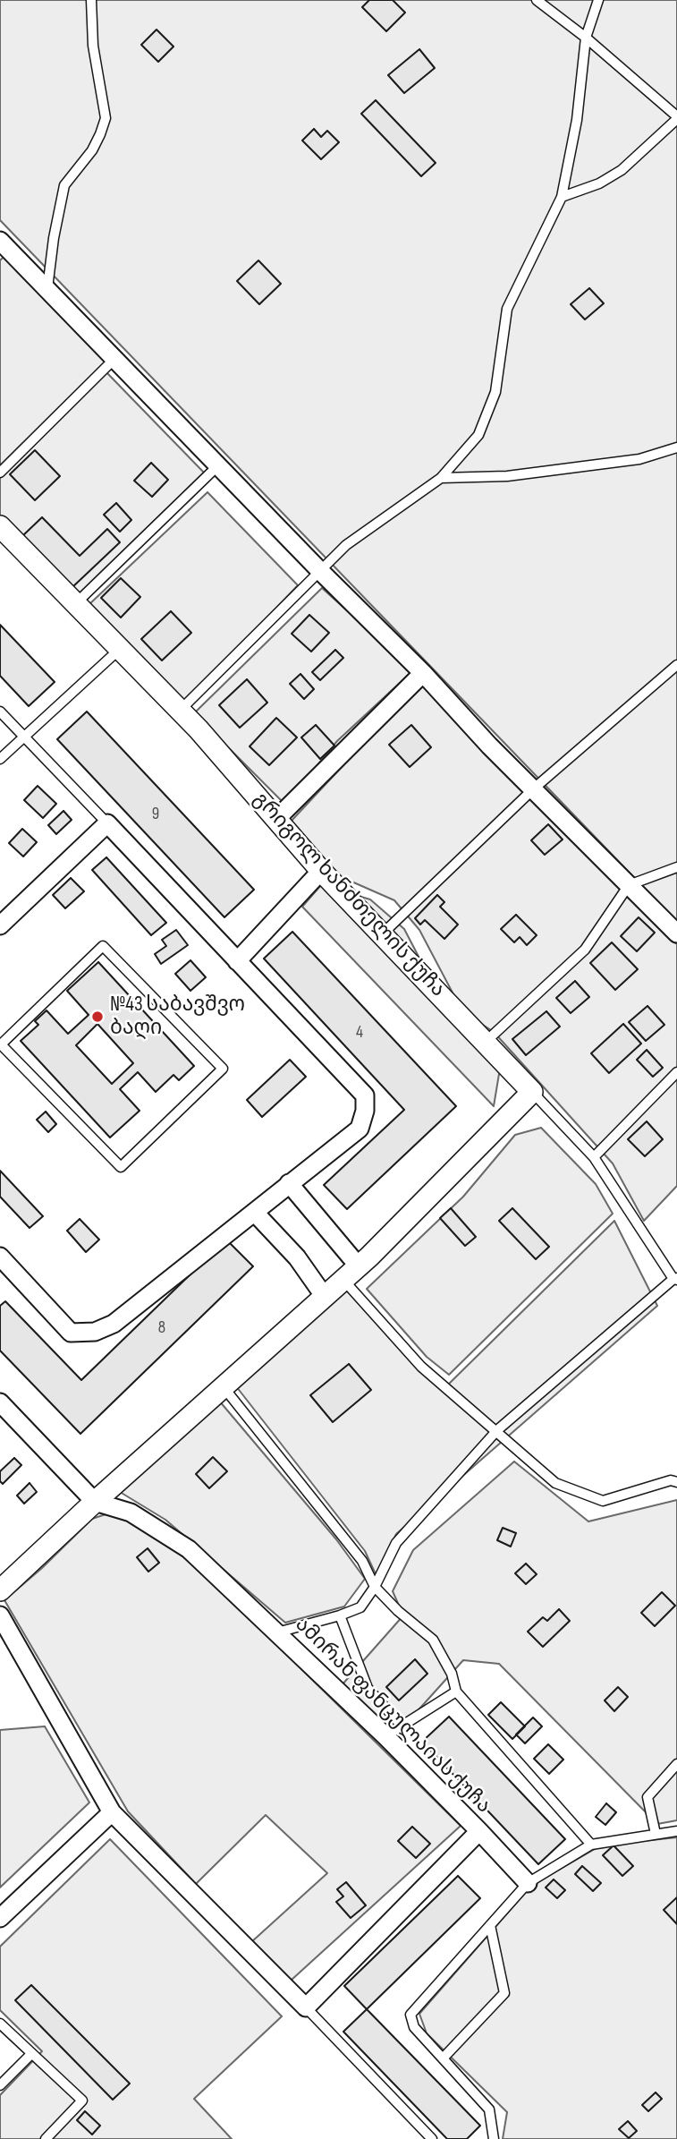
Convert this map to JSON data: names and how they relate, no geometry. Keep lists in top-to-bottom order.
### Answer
{
  "streets": {
    "street": ["გრიგოლ ხანძთელის ქუჩა", "ამირან ფანცულაიას ქუჩა"]
  },
  "places": ["№43 საბავშვო ბაღი"],
  "house_numbers": ["9", "4", "8"]
}
